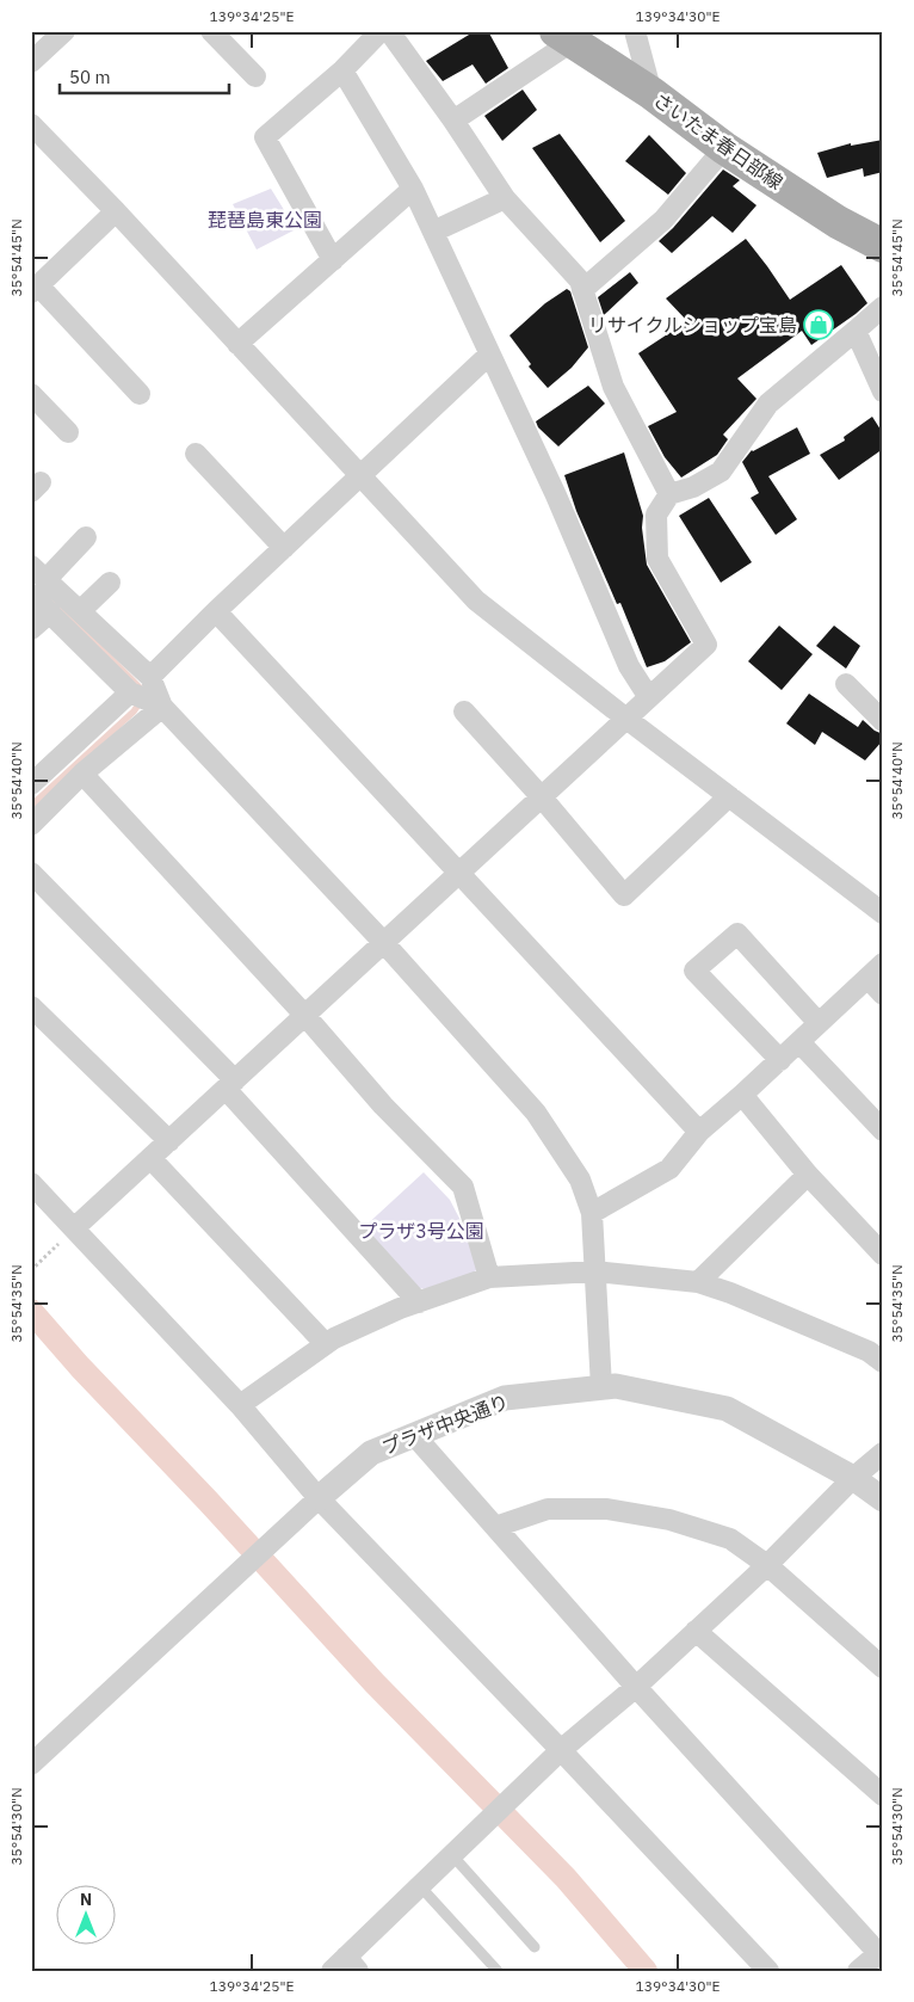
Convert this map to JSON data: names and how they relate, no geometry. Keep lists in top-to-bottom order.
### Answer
{
  "streets": {
    "main road": ["さいたま春日部線"],
    "street": ["プラザ中央通り"]
  },
  "parks": ["琵琶島東公園", "プラザ3号公園"],
  "places": {
    "shop": ["リサイクルショップ宝島"]
  },
  "scale_bar": "50 m",
  "north": "top",
  "coordinates": [
    "139°34'25\"E",
    "139°34'30\"E",
    "35°54'45\"N",
    "35°54'40\"N",
    "35°54'35\"N",
    "35°54'30\"N"
  ]
}
